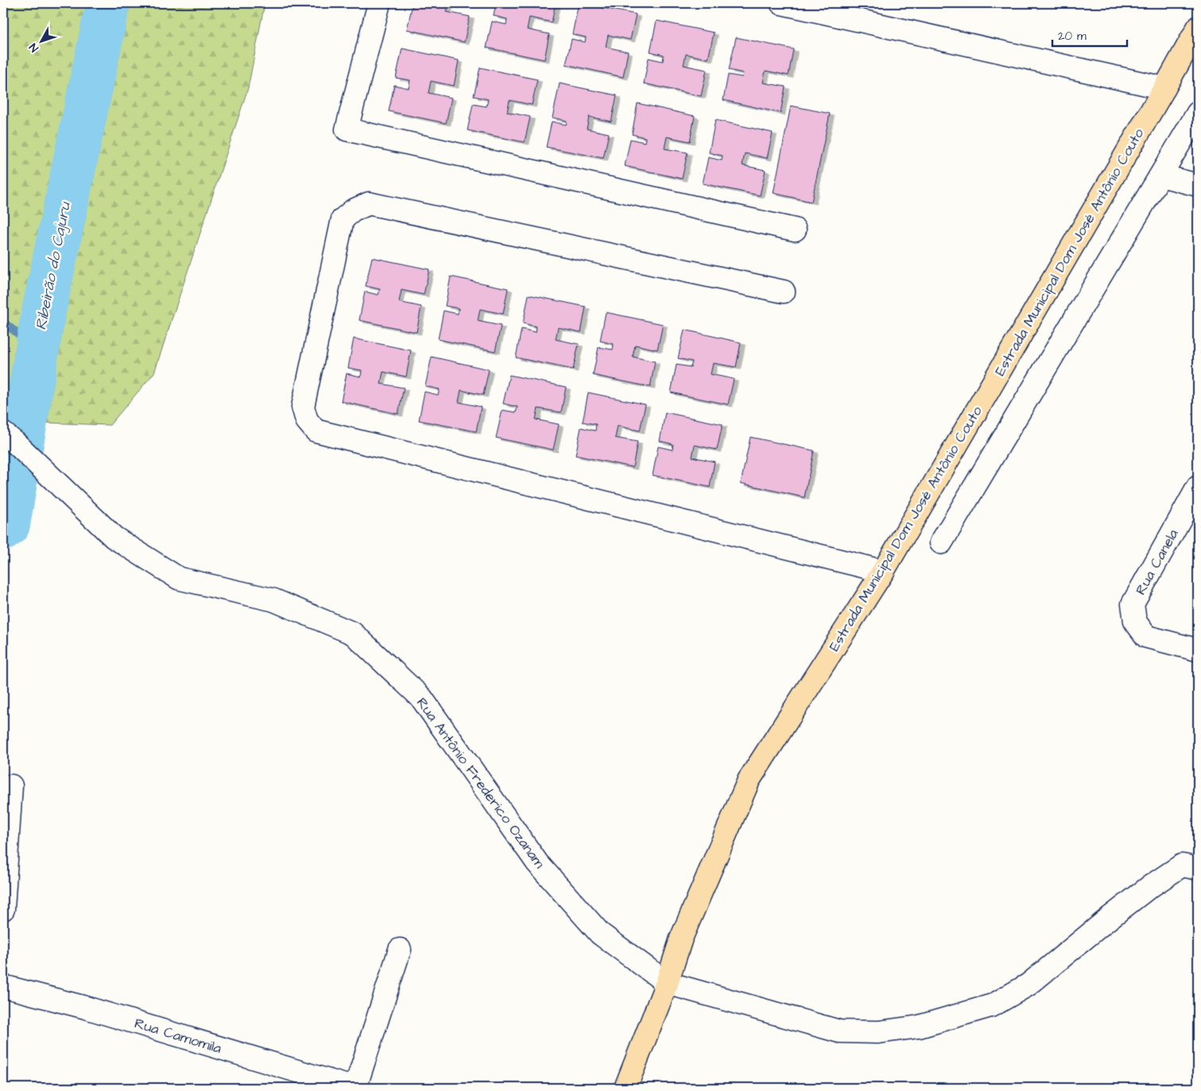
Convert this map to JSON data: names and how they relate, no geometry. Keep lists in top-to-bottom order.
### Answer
{
  "streets": {
    "main road": ["Estrada Municipal Dom José Antônio Couto"],
    "street": ["Rua Canela", "Rua Antônio Frederico Ozanam", "Rua Camomila"]
  },
  "crossings": [
    ["Estrada Municipal Dom José Antônio Couto", "Rua Antônio Frederico Ozanam"]
  ],
  "water": ["Ribeirão do Cajuru"],
  "scale_bar": "20 m",
  "north": "bottom left"
}
